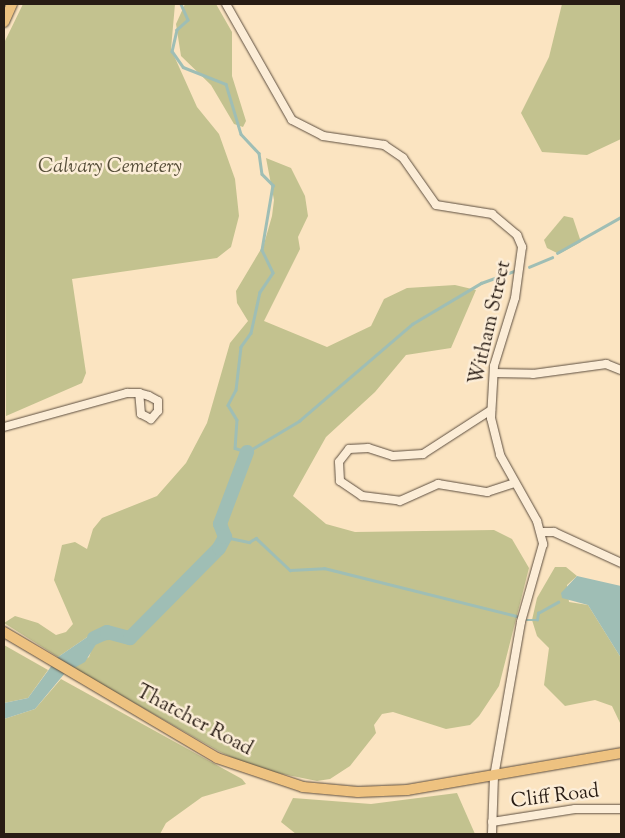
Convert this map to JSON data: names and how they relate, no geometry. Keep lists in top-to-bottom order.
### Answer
{
  "streets": {
    "main road": ["Thatcher Road"],
    "street": ["Witham Street", "Cliff Road"]
  },
  "parks": ["Calvary Cemetery"]
}
